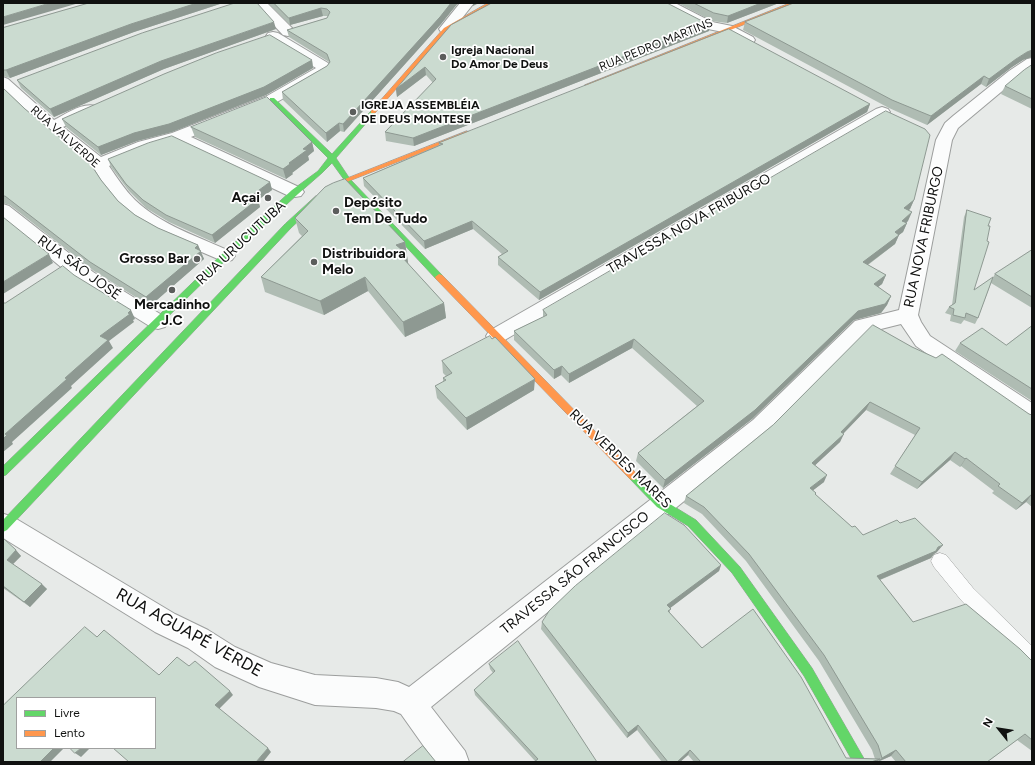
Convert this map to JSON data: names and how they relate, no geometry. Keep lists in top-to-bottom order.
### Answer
{
  "streets": {
    "street": [
      "RUA PEDRO MARTINS",
      "RUA VALVERDE",
      "TRAVESSA NOVA FRIBURGO",
      "RUA NOVA FRIBURGO",
      "RUA URUCUTUBA",
      "RUA SÃO JOSÉ",
      "RUA VERDES MARES",
      "TRAVESSA SÃO FRANCISCO",
      "RUA AGUAPÉ VERDE"
    ]
  },
  "crossings": [
    ["RUA VALVERDE", "RUA URUCUTUBA"],
    ["TRAVESSA NOVA FRIBURGO", "RUA VERDES MARES"],
    ["RUA NOVA FRIBURGO", "TRAVESSA SÃO FRANCISCO"],
    ["RUA URUCUTUBA", "RUA SÃO JOSÉ"],
    ["RUA URUCUTUBA", "RUA VERDES MARES"],
    ["RUA URUCUTUBA", "RUA AGUAPÉ VERDE"],
    ["RUA VERDES MARES", "TRAVESSA SÃO FRANCISCO"],
    ["TRAVESSA SÃO FRANCISCO", "RUA AGUAPÉ VERDE"]
  ],
  "places": [
    "Igreja Nacional Do Amor De Deus",
    "IGREJA ASSEMBLÉIA DE DEUS MONTESE",
    "Açai",
    "Depósito Tem De Tudo",
    "Grosso Bar",
    "Distribuidora Melo",
    "Mercadinho J.C"
  ],
  "legend": ["Livre", "Lento"],
  "north": "top left"
}
